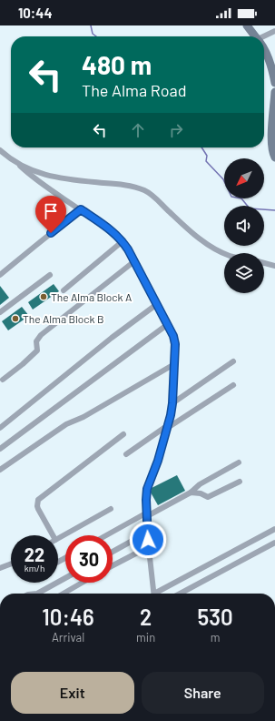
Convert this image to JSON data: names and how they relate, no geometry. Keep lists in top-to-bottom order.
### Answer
{
  "places": ["The Alma Block A", "The Alma Block B"],
  "north": "bottom left",
  "page": {
    "status": "10:44",
    "turn": ["480 m", "The Alma Road"],
    "speed": "22 km/h",
    "limit": "30",
    "eta": [
      "10:46",
      "Arrival",
      "2",
      "min",
      "530",
      "m"
    ],
    "buttons": ["Exit", "Share"]
  }
}
